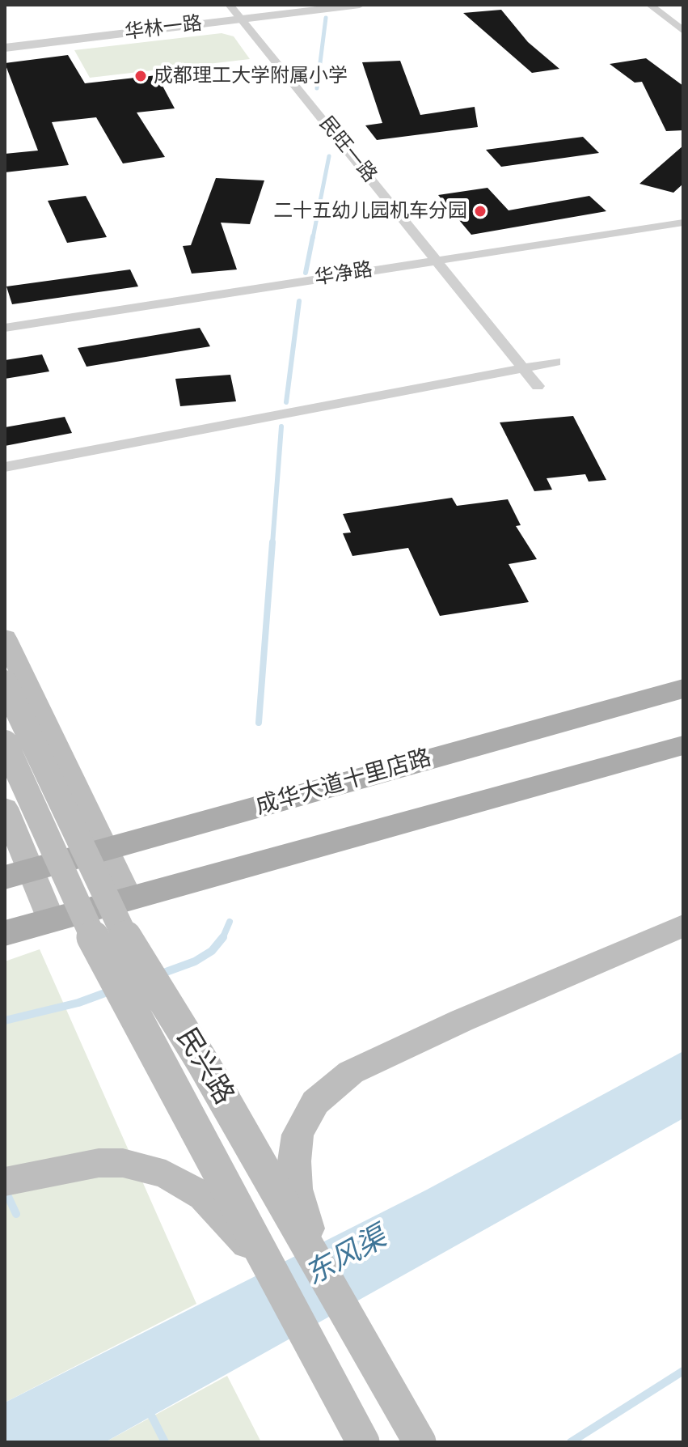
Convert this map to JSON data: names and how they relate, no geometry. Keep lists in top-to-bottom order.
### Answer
{
  "streets": {
    "main road": ["成华大道十里店路", "民兴路"],
    "street": ["华林一路", "民旺一路", "华净路"]
  },
  "crossings": [
    ["华林一路", "民旺一路"],
    ["民旺一路", "华净路"]
  ],
  "water": ["东风渠"],
  "places": ["成都理工大学附属小学", "二十五幼儿园机车分园"]
}
